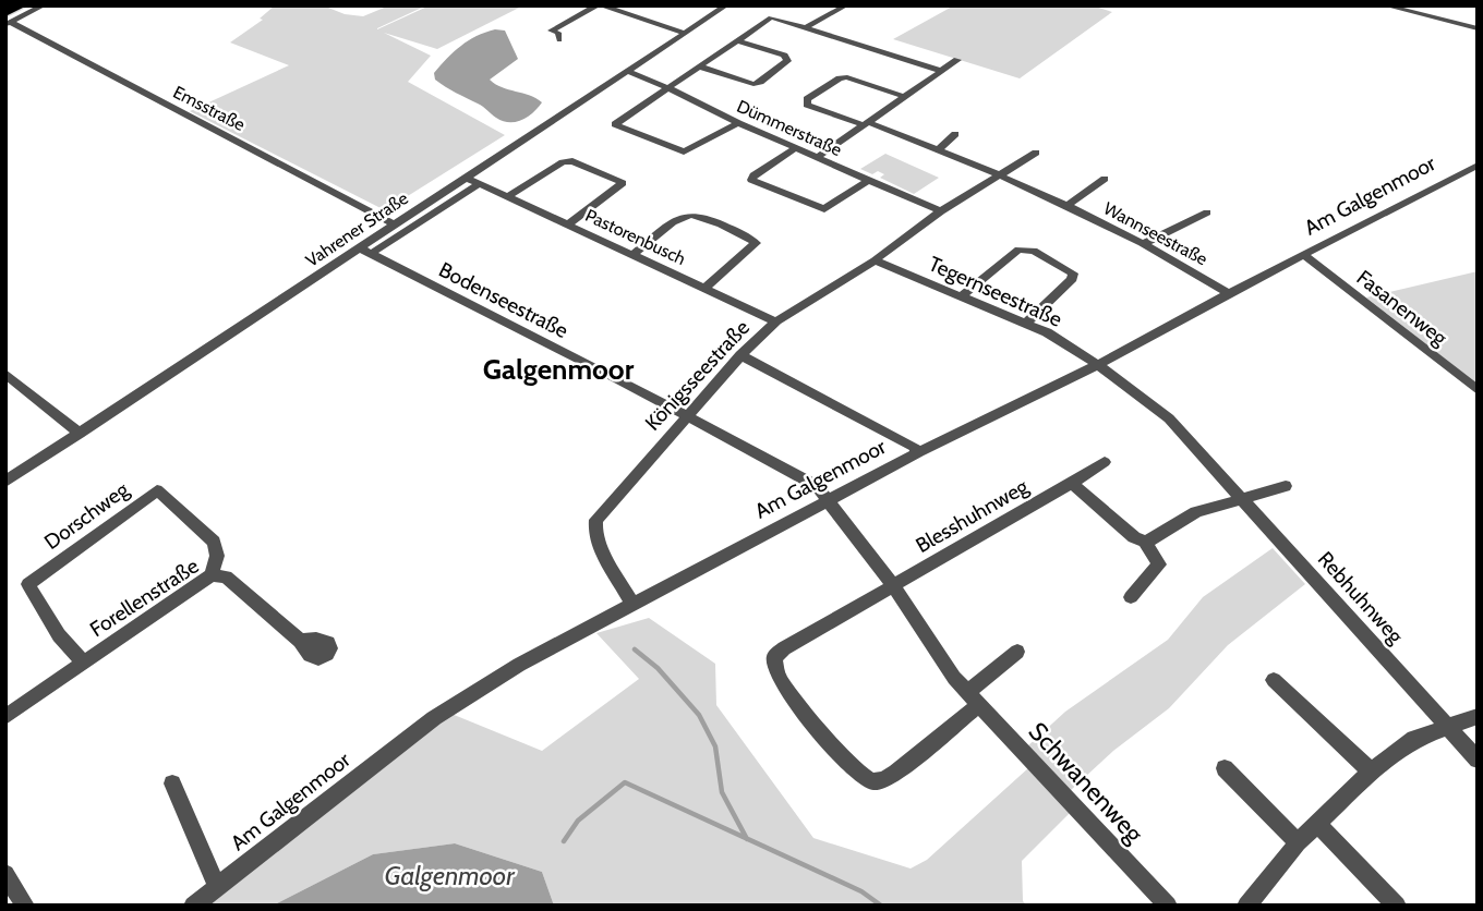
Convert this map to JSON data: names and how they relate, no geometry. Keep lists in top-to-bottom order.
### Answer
{
  "streets": {
    "street": [
      "Emsstraße",
      "Dümmerstraße",
      "Am Galgenmoor",
      "Vahrener Straße",
      "Wannseestraße",
      "Pastorenbusch",
      "Tegernseestraße",
      "Bodenseestraße",
      "Fasanenweg",
      "Königsseestraße",
      "Dorschweg",
      "Blesshuhnweg",
      "Forellenstraße",
      "Rebhuhnweg",
      "Schwanenweg"
    ]
  },
  "crossings": [
    ["Emsstraße", "Vahrener Straße"],
    ["Dümmerstraße", "Vahrener Straße"],
    ["Dümmerstraße", "Königsseestraße"],
    ["Am Galgenmoor", "Wannseestraße"],
    ["Am Galgenmoor", "Tegernseestraße"],
    ["Am Galgenmoor", "Bodenseestraße"],
    ["Am Galgenmoor", "Fasanenweg"],
    ["Am Galgenmoor", "Königsseestraße"],
    ["Am Galgenmoor", "Rebhuhnweg"],
    ["Am Galgenmoor", "Schwanenweg"],
    ["Vahrener Straße", "Pastorenbusch"],
    ["Vahrener Straße", "Bodenseestraße"],
    ["Wannseestraße", "Königsseestraße"],
    ["Pastorenbusch", "Königsseestraße"],
    ["Tegernseestraße", "Königsseestraße"],
    ["Tegernseestraße", "Rebhuhnweg"],
    ["Bodenseestraße", "Königsseestraße"],
    ["Bodenseestraße", "Schwanenweg"],
    ["Dorschweg", "Forellenstraße"],
    ["Blesshuhnweg", "Schwanenweg"]
  ],
  "districts": ["Galgenmoor"],
  "water": ["Galgenmoor"]
}
